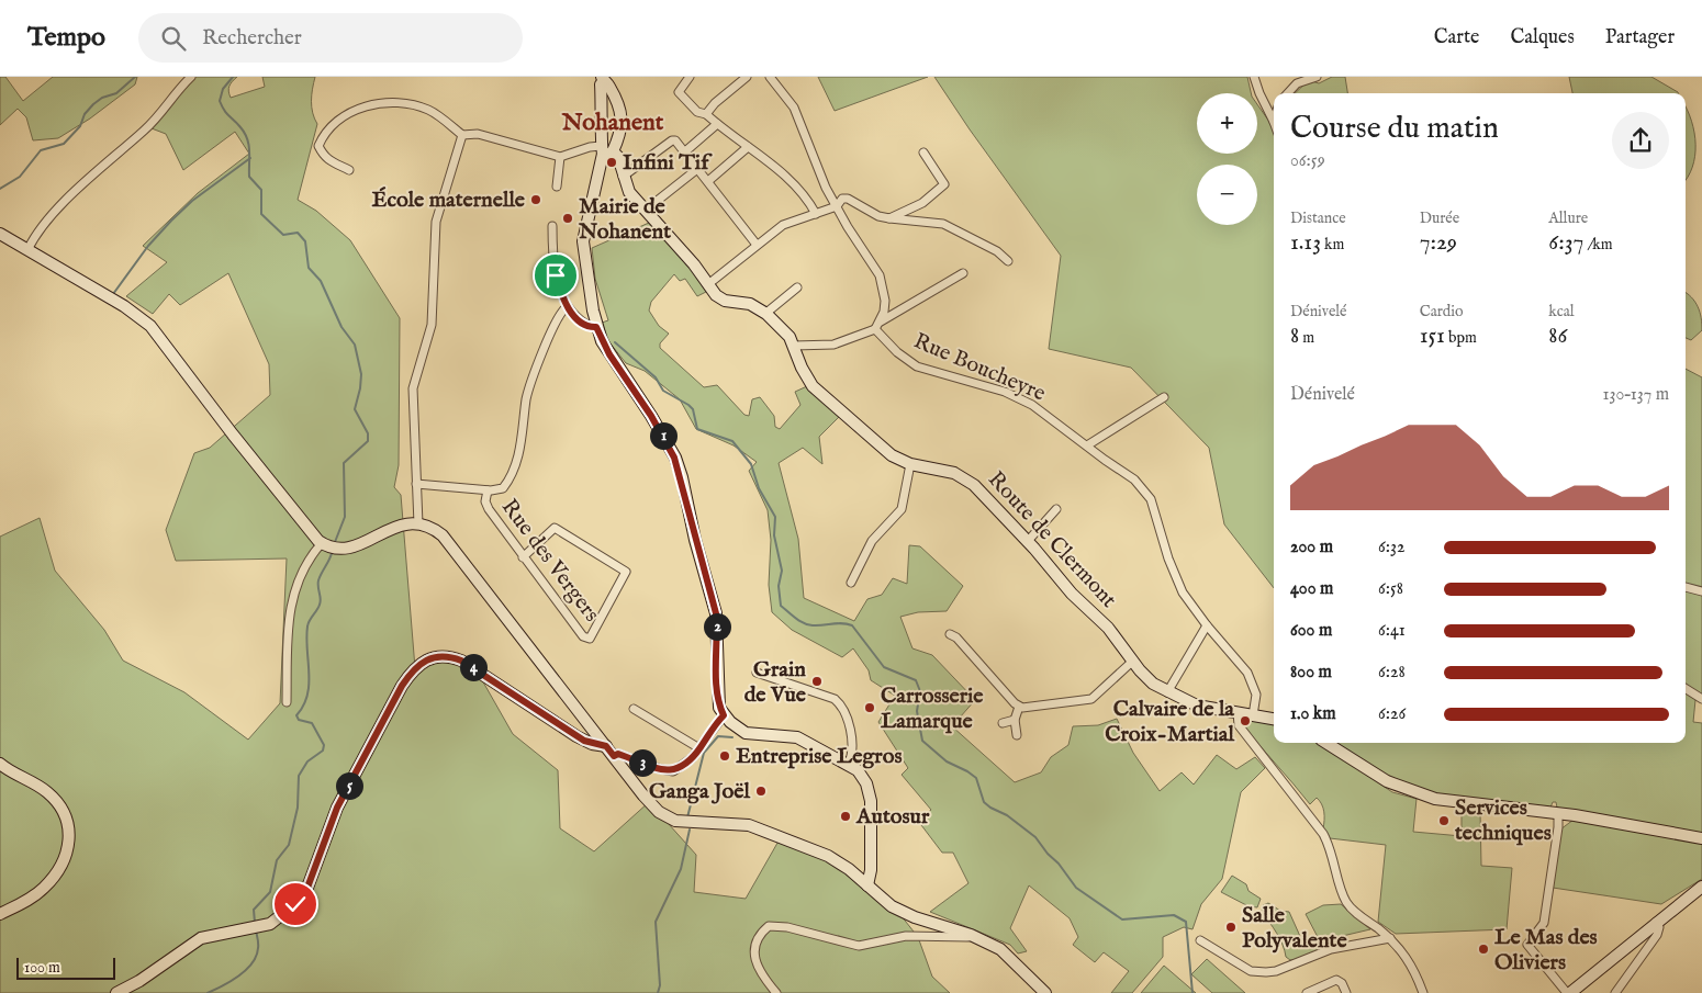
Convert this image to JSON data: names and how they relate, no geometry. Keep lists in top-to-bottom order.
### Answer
{
  "streets": {
    "street": ["Rue Boucheyre", "Route de Clermont", "Rue des Vergers"]
  },
  "crossings": [
    ["Rue Boucheyre", "Route de Clermont"]
  ],
  "districts": ["Nohanent"],
  "places": [
    "Infini Tif",
    "École maternelle",
    "Mairie de Nohanent",
    "Grain de Vue",
    "Carrosserie Lamarque",
    "Calvaire de la Croix-Martial",
    "Entreprise Legros",
    "Ganga Joël",
    "Autosur",
    "Services techniques",
    "Salle Polyvalente",
    "Le Mas des Oliviers"
  ],
  "scale_bar": "100 m",
  "page": {
    "header": "Tempo",
    "search": "Rechercher",
    "nav": ["Carte", "Calques", "Partager"],
    "map_buttons": ["+", "−"],
    "heading": ["Course du matin", "06:59"],
    "stats": [
      ["Distance", "1.13 km"],
      ["Durée", "7:29"],
      ["Allure", "6:37 /km"],
      ["Dénivelé", "8 m"],
      ["Cardio", "151 bpm"],
      ["kcal", "86"]
    ],
    "chart": ["Dénivelé", "130–137 m"],
    "pins": [
      "1",
      "2",
      "4",
      "3",
      "5"
    ],
    "list": [
      {
        "name": "200 m",
        "note": "6:32"
      },
      {
        "name": "400 m",
        "note": "6:58"
      },
      {
        "name": "600 m",
        "note": "6:41"
      },
      {
        "name": "800 m",
        "note": "6:28"
      },
      {
        "name": "1.0 km",
        "note": "6:26"
      }
    ],
    "scale": "100 m"
  }
}
